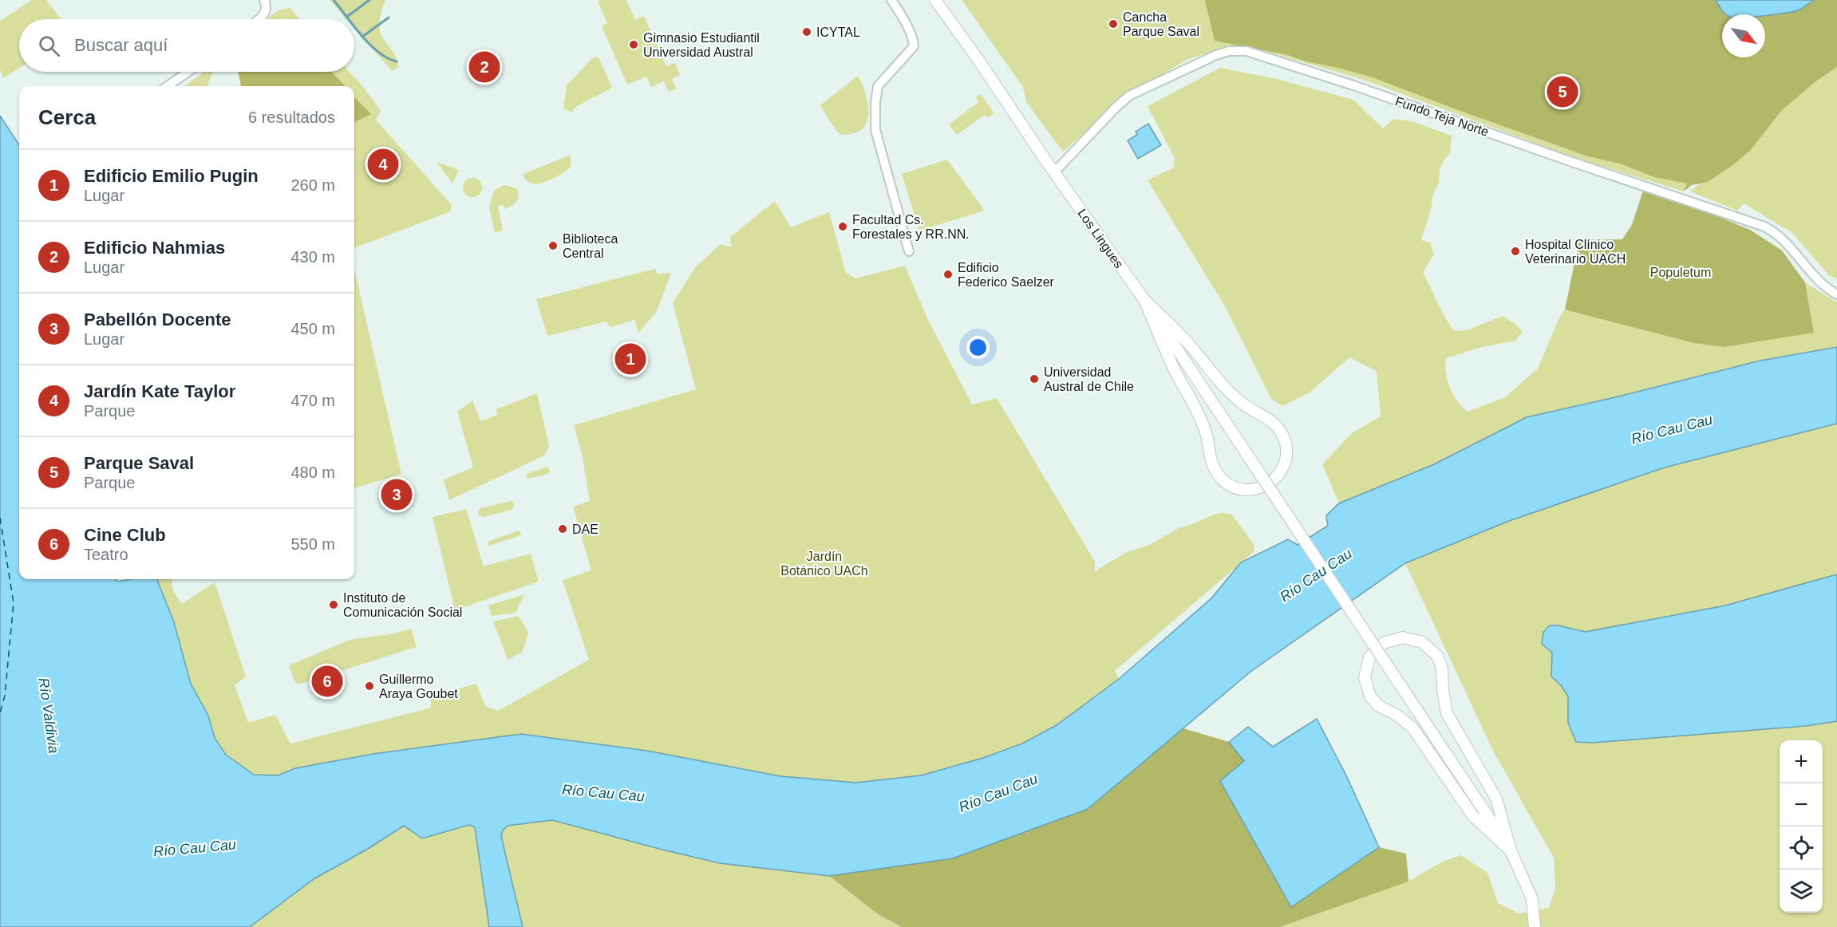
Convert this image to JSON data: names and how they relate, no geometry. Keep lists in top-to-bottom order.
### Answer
{
  "streets": {
    "main road": ["Los Lingues"],
    "street": ["Fundo Teja Norte"]
  },
  "crossings": [
    ["Fundo Teja Norte", "Los Lingues"]
  ],
  "water": ["Río Cau Cau", "Río Valdivia"],
  "parks": ["Populetum", "Jardín Botánico UACh"],
  "places": [
    "Cancha Parque Saval",
    "ICYTAL",
    "Gimnasio Estudiantil Universidad Austral",
    "Facultad Cs. Forestales y RR.NN.",
    "Biblioteca Central",
    "Hospital Clínico Veterinario UACH",
    "Edificio Federico Saelzer",
    "Universidad Austral de Chile",
    "DAE",
    "Instituto de Comunicación Social",
    "Guillermo Araya Goubet"
  ],
  "north": "bottom right",
  "page": {
    "search": "Buscar aquí",
    "pins": [
      "2",
      "5",
      "4",
      "1",
      "3",
      "6"
    ],
    "heading": ["Cerca", "6 resultados"],
    "list": [
      {
        "mark": "1",
        "name": "Edificio Emilio Pugin",
        "note": "Lugar",
        "value": "260 m"
      },
      {
        "mark": "2",
        "name": "Edificio Nahmias",
        "note": "Lugar",
        "value": "430 m"
      },
      {
        "mark": "3",
        "name": "Pabellón Docente",
        "note": "Lugar",
        "value": "450 m"
      },
      {
        "mark": "4",
        "name": "Jardín Kate Taylor",
        "note": "Parque",
        "value": "470 m"
      },
      {
        "mark": "5",
        "name": "Parque Saval",
        "note": "Parque",
        "value": "480 m"
      },
      {
        "mark": "6",
        "name": "Cine Club",
        "note": "Teatro",
        "value": "550 m"
      }
    ],
    "map_buttons": ["+", "−"]
  }
}
